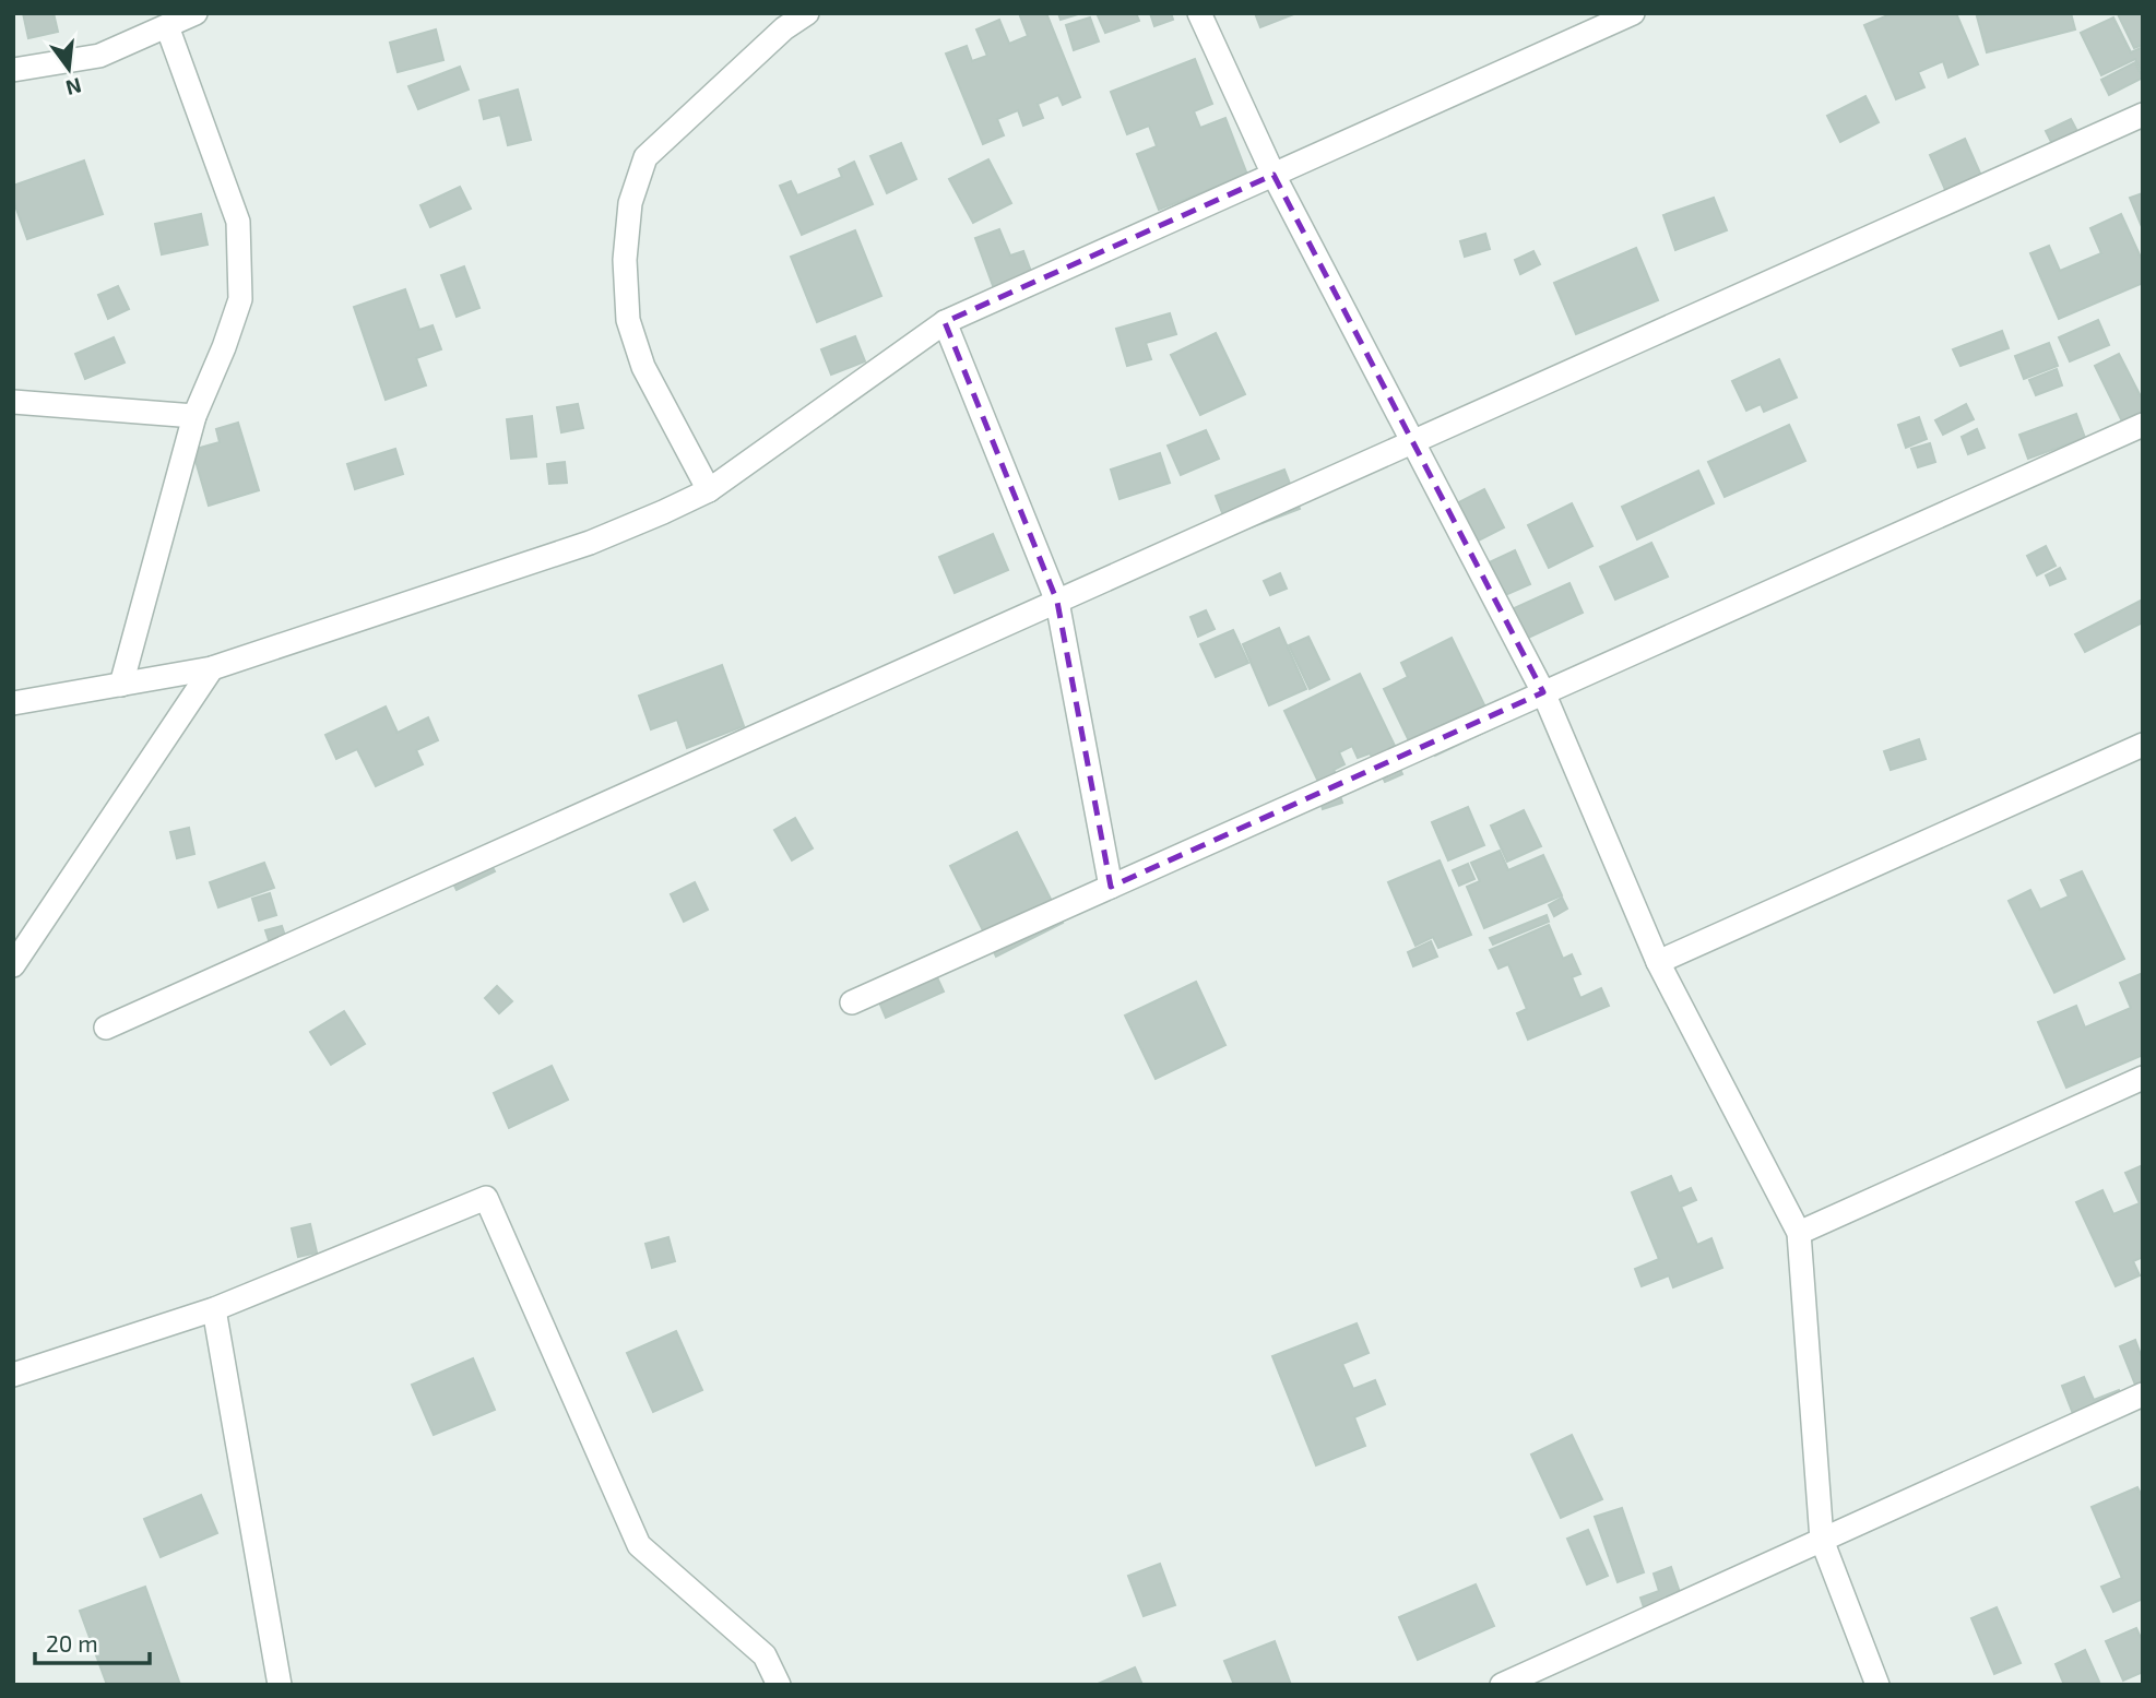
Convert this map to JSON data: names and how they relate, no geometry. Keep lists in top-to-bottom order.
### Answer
{
  "scale_bar": "20 m",
  "north": "bottom"
}
